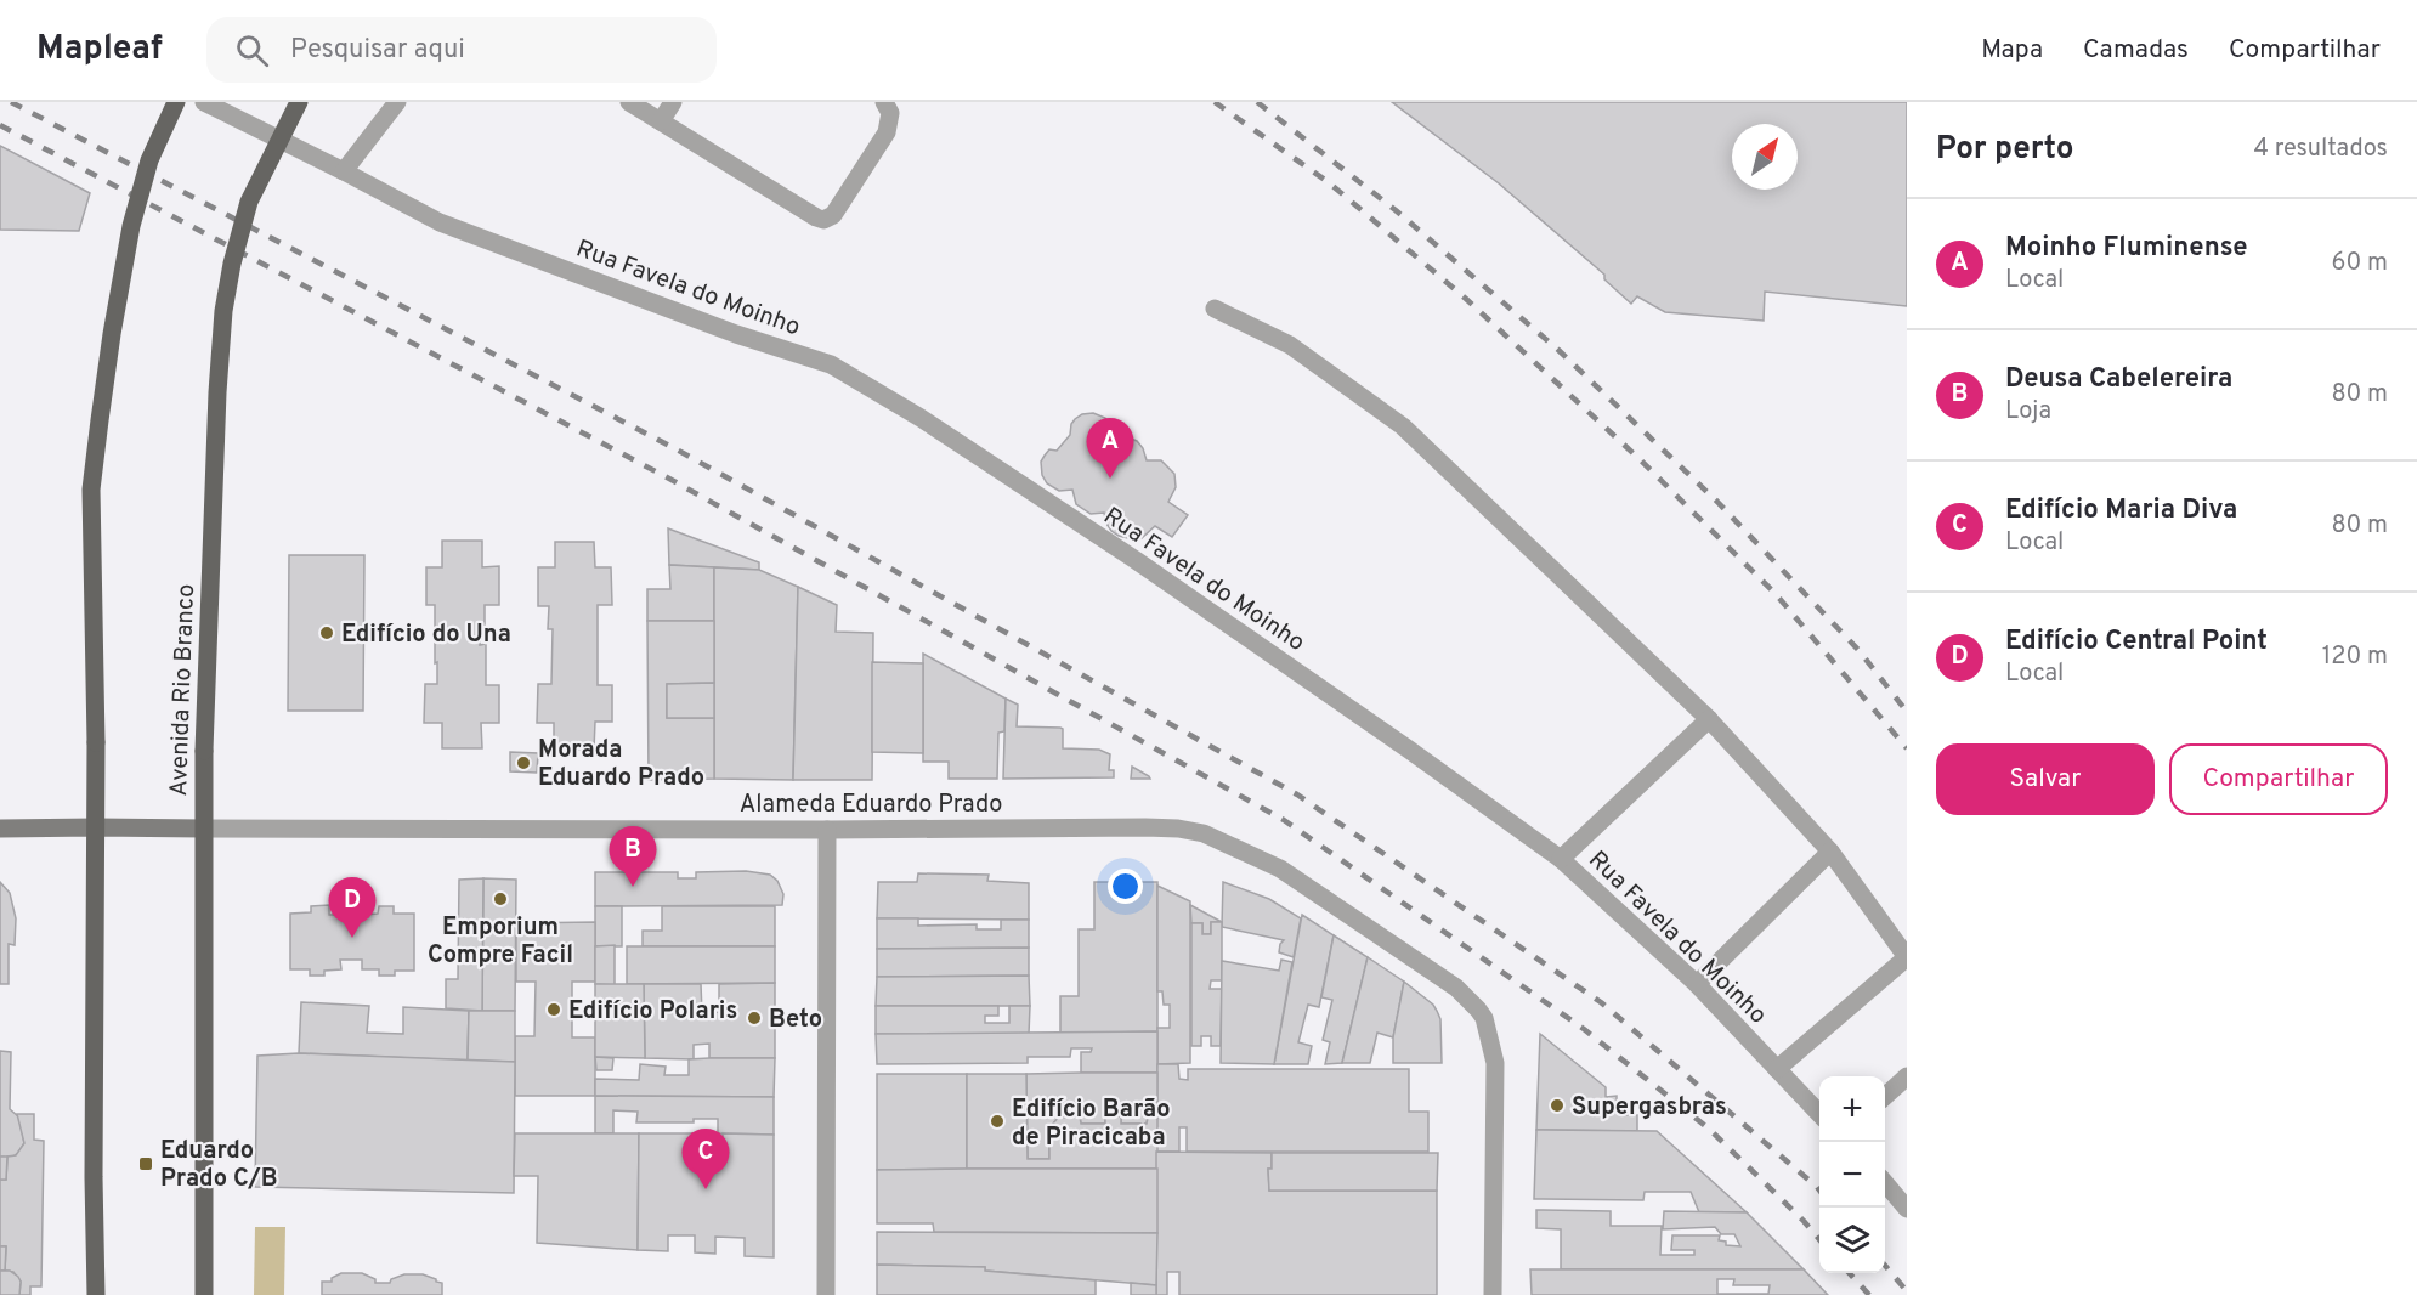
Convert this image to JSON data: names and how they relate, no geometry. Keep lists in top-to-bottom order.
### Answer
{
  "streets": {
    "main road": ["Avenida Rio Branco", "Alameda Eduardo Prado"],
    "street": ["Rua Favela do Moinho"]
  },
  "crossings": [
    ["Avenida Rio Branco", "Alameda Eduardo Prado"]
  ],
  "places": {
    "other": [
      "Edifício do Una",
      "Morada Eduardo Prado",
      "Emporium Compre Facil",
      "Edifício Polaris",
      "Beto",
      "Supergasbras",
      "Edifício Barão de Piracicaba"
    ],
    "transit": ["Eduardo Prado C/B"]
  },
  "north": "top right",
  "page": {
    "header": "Mapleaf",
    "search": "Pesquisar aqui",
    "nav": ["Mapa", "Camadas", "Compartilhar"],
    "heading": ["Por perto", "4 resultados"],
    "list": [
      {
        "mark": "A",
        "name": "Moinho Fluminense",
        "note": "Local",
        "value": "60 m"
      },
      {
        "mark": "B",
        "name": "Deusa Cabelereira",
        "note": "Loja",
        "value": "80 m"
      },
      {
        "mark": "C",
        "name": "Edifício Maria Diva",
        "note": "Local",
        "value": "80 m"
      },
      {
        "mark": "D",
        "name": "Edifício Central Point",
        "note": "Local",
        "value": "120 m"
      }
    ],
    "pins": [
      "A",
      "B",
      "D",
      "C"
    ],
    "buttons": ["Salvar", "Compartilhar"],
    "map_buttons": ["+", "−"]
  }
}
